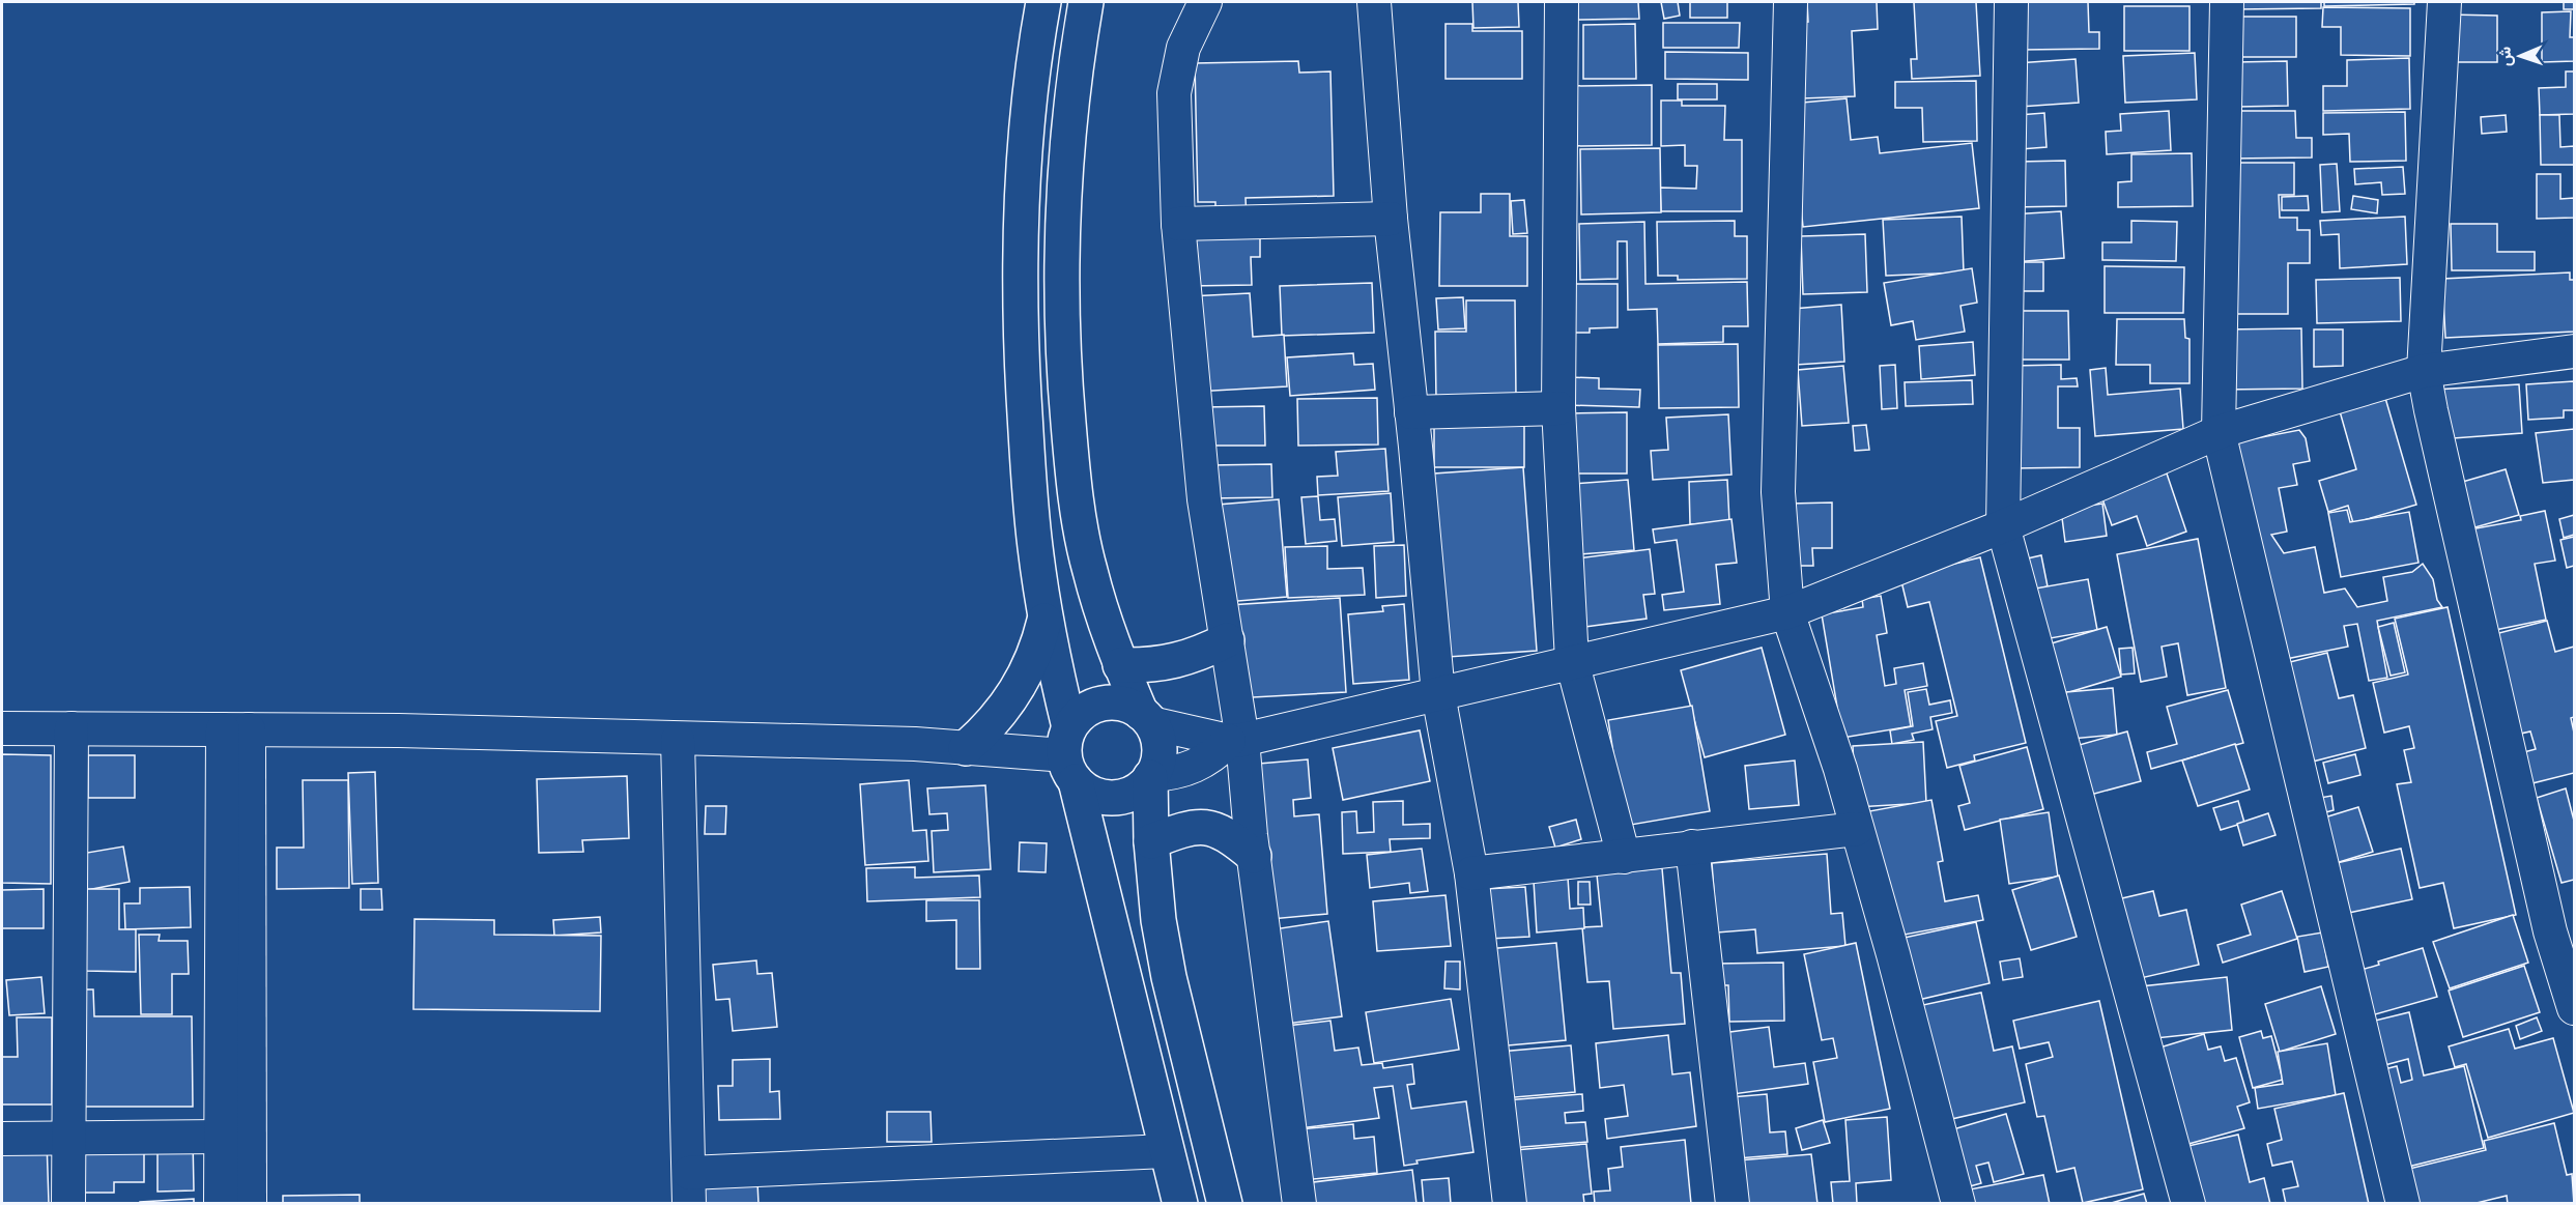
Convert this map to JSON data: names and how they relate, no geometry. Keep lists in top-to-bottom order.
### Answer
{
  "north": "left"
}
